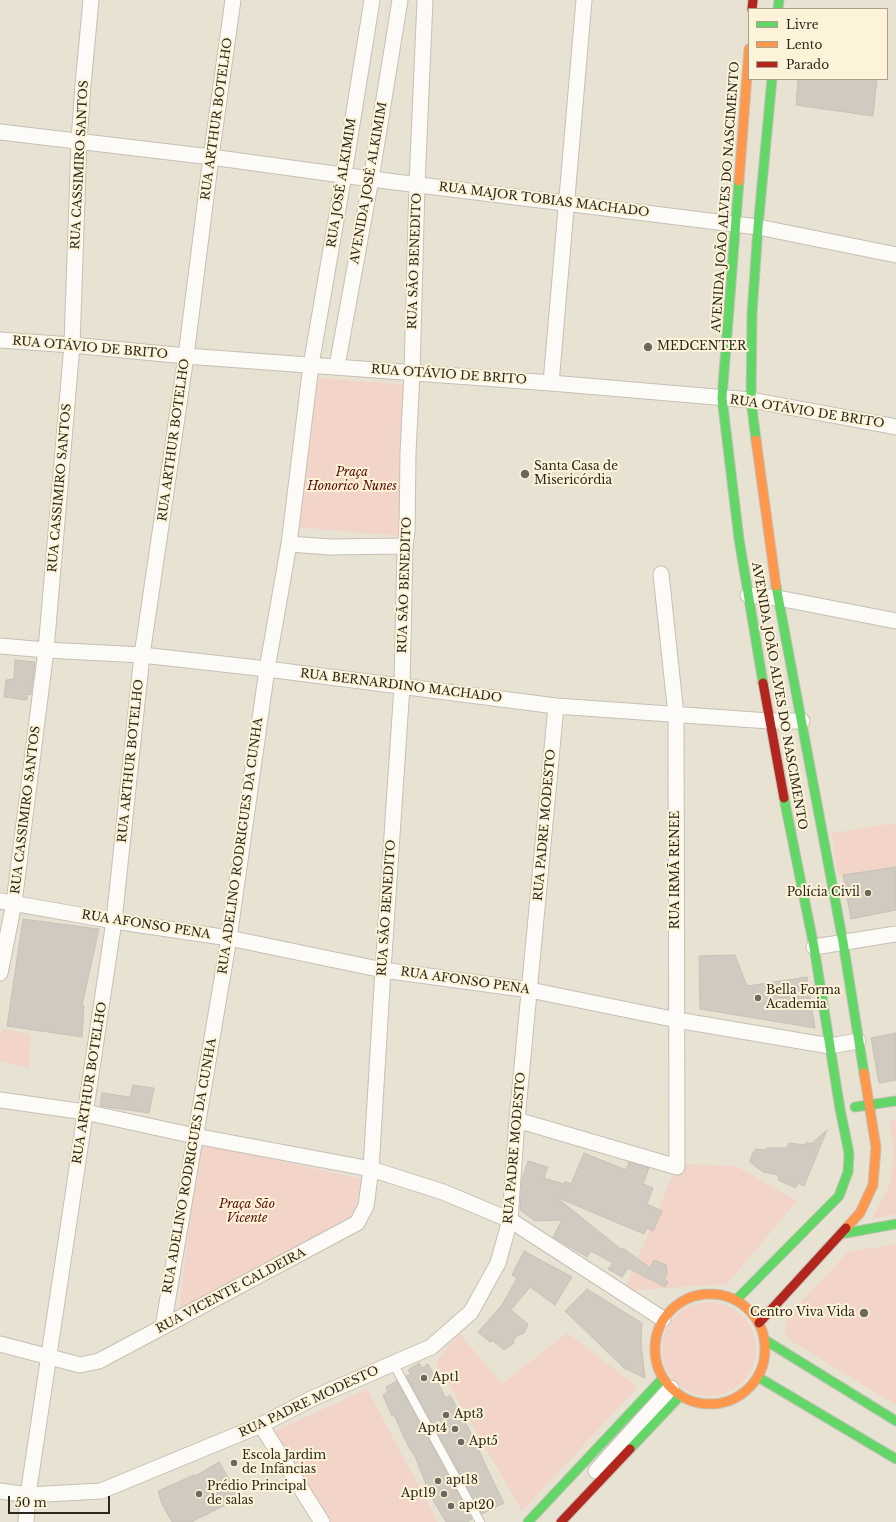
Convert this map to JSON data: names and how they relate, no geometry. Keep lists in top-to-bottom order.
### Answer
{
  "streets": {
    "main road": ["AVENIDA JOÃO ALVES DO NASCIMENTO"],
    "street": [
      "RUA ARTHUR BOTELHO",
      "RUA CASSIMIRO SANTOS",
      "RUA JOSÉ ALKIMIM",
      "AVENIDA JOSÉ ALKIMIM",
      "RUA MAJOR TOBIAS MACHADO",
      "RUA SÃO BENEDITO",
      "RUA OTÁVIO DE BRITO",
      "RUA BERNARDINO MACHADO",
      "RUA PADRE MODESTO",
      "RUA ADELINO RODRIGUES DA CUNHA",
      "RUA IRMÃ RENEE",
      "RUA AFONSO PENA",
      "RUA VICENTE CALDEIRA"
    ]
  },
  "crossings": [
    ["RUA ARTHUR BOTELHO", "RUA MAJOR TOBIAS MACHADO"],
    ["RUA ARTHUR BOTELHO", "RUA OTÁVIO DE BRITO"],
    ["RUA ARTHUR BOTELHO", "RUA BERNARDINO MACHADO"],
    ["RUA ARTHUR BOTELHO", "RUA PADRE MODESTO"],
    ["RUA ARTHUR BOTELHO", "RUA AFONSO PENA"],
    ["RUA ARTHUR BOTELHO", "RUA VICENTE CALDEIRA"],
    ["RUA CASSIMIRO SANTOS", "RUA MAJOR TOBIAS MACHADO"],
    ["RUA CASSIMIRO SANTOS", "RUA OTÁVIO DE BRITO"],
    ["RUA CASSIMIRO SANTOS", "RUA BERNARDINO MACHADO"],
    ["RUA CASSIMIRO SANTOS", "RUA AFONSO PENA"],
    ["RUA JOSÉ ALKIMIM", "RUA MAJOR TOBIAS MACHADO"],
    ["RUA JOSÉ ALKIMIM", "RUA OTÁVIO DE BRITO"],
    ["RUA JOSÉ ALKIMIM", "RUA ADELINO RODRIGUES DA CUNHA"],
    ["AVENIDA JOSÉ ALKIMIM", "RUA MAJOR TOBIAS MACHADO"],
    ["AVENIDA JOSÉ ALKIMIM", "RUA OTÁVIO DE BRITO"],
    ["AVENIDA JOÃO ALVES DO NASCIMENTO", "RUA MAJOR TOBIAS MACHADO"],
    ["AVENIDA JOÃO ALVES DO NASCIMENTO", "RUA OTÁVIO DE BRITO"],
    ["AVENIDA JOÃO ALVES DO NASCIMENTO", "RUA BERNARDINO MACHADO"],
    ["AVENIDA JOÃO ALVES DO NASCIMENTO", "RUA AFONSO PENA"],
    ["RUA MAJOR TOBIAS MACHADO", "RUA SÃO BENEDITO"],
    ["RUA SÃO BENEDITO", "RUA OTÁVIO DE BRITO"],
    ["RUA SÃO BENEDITO", "RUA BERNARDINO MACHADO"],
    ["RUA SÃO BENEDITO", "RUA AFONSO PENA"],
    ["RUA SÃO BENEDITO", "RUA VICENTE CALDEIRA"],
    ["RUA OTÁVIO DE BRITO", "RUA ADELINO RODRIGUES DA CUNHA"],
    ["RUA BERNARDINO MACHADO", "RUA PADRE MODESTO"],
    ["RUA BERNARDINO MACHADO", "RUA ADELINO RODRIGUES DA CUNHA"],
    ["RUA BERNARDINO MACHADO", "RUA IRMÃ RENEE"],
    ["RUA PADRE MODESTO", "RUA IRMÃ RENEE"],
    ["RUA PADRE MODESTO", "RUA AFONSO PENA"],
    ["RUA ADELINO RODRIGUES DA CUNHA", "RUA AFONSO PENA"],
    ["RUA ADELINO RODRIGUES DA CUNHA", "RUA VICENTE CALDEIRA"],
    ["RUA IRMÃ RENEE", "RUA AFONSO PENA"]
  ],
  "parks": ["Praça Honorico Nunes", "Praça São Vicente"],
  "places": [
    "MEDCENTER",
    "Santa Casa de Misericórdia",
    "Polícia Civil",
    "Bella Forma Academia",
    "Centro Viva Vida",
    "Apt1",
    "Apt3",
    "Apt4",
    "Apt5",
    "Escola Jardim de Infâncias",
    "apt18",
    "Prédio Principal de salas",
    "Apt19",
    "apt20"
  ],
  "legend": ["Livre", "Lento", "Parado"],
  "scale_bar": "50 m"
}
